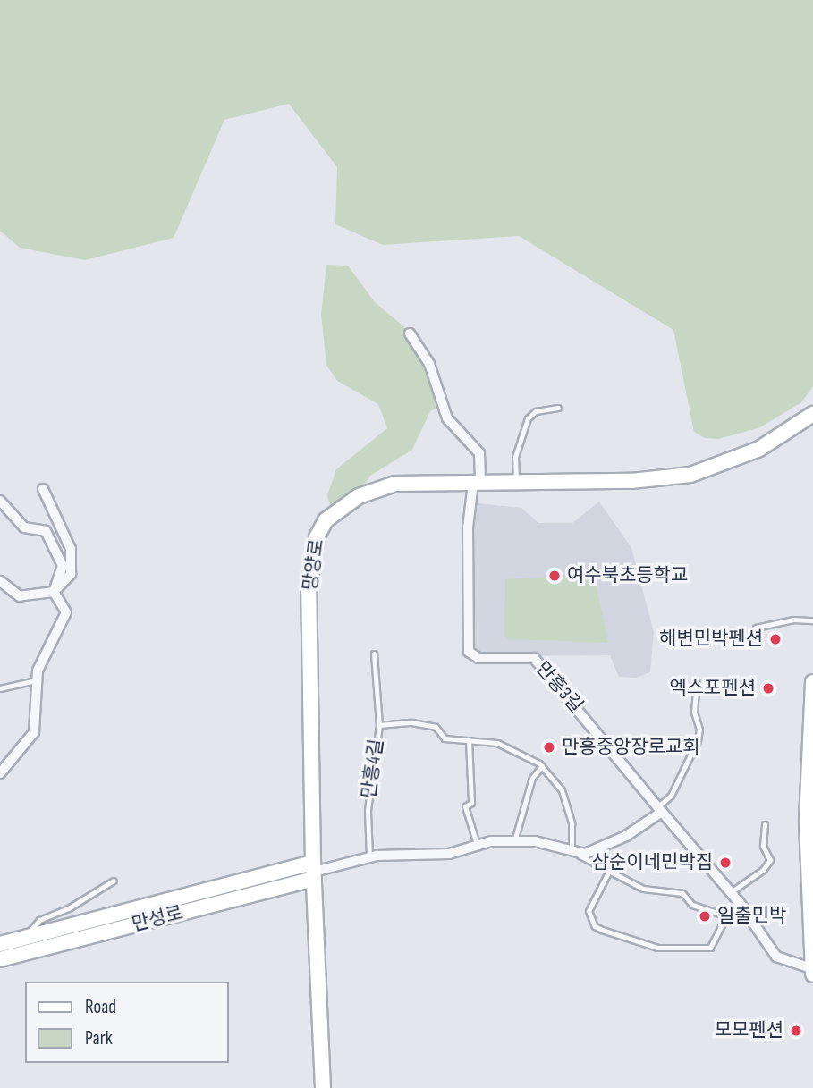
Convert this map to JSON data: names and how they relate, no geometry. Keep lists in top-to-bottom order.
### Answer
{
  "streets": {
    "main road": ["망양로", "만성로"],
    "street": ["만흥3길"],
    "lane": ["만흥4길"]
  },
  "crossings": [
    ["망양로", "만흥3길"],
    ["망양로", "만성로"]
  ],
  "places": [
    "여수북초등학교",
    "해변민박펜션",
    "엑스포펜션",
    "만흥중앙장로교회",
    "삼순이네민박집",
    "일출민박",
    "모모펜션"
  ],
  "legend": ["Road", "Park"]
}
